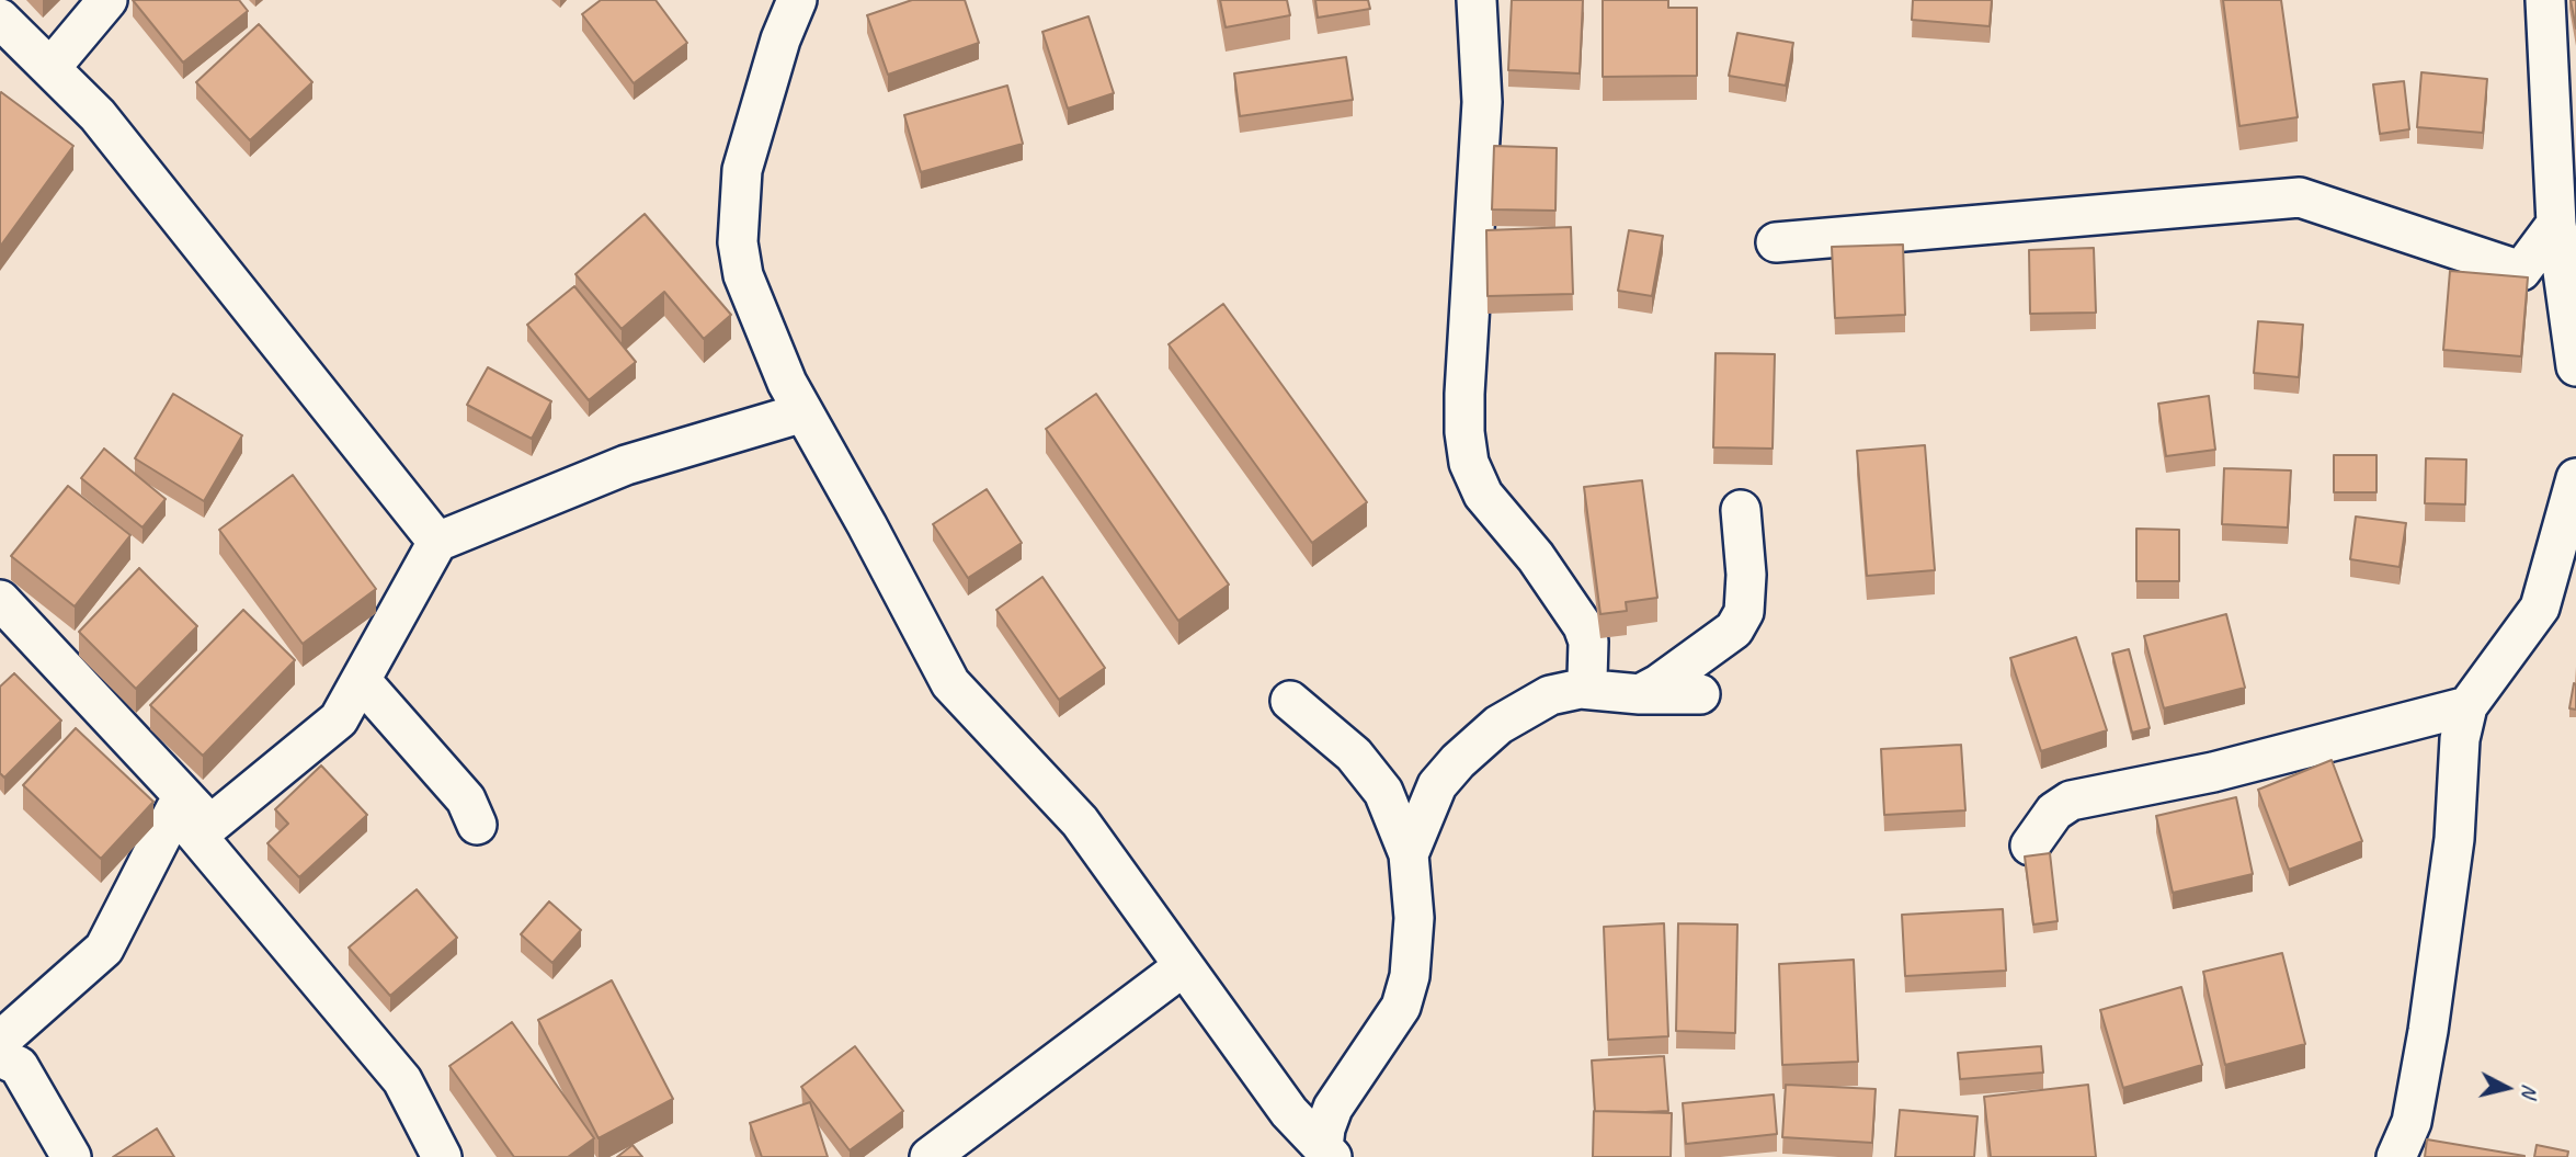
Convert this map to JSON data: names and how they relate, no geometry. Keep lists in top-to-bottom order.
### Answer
{
  "north": "right"
}
